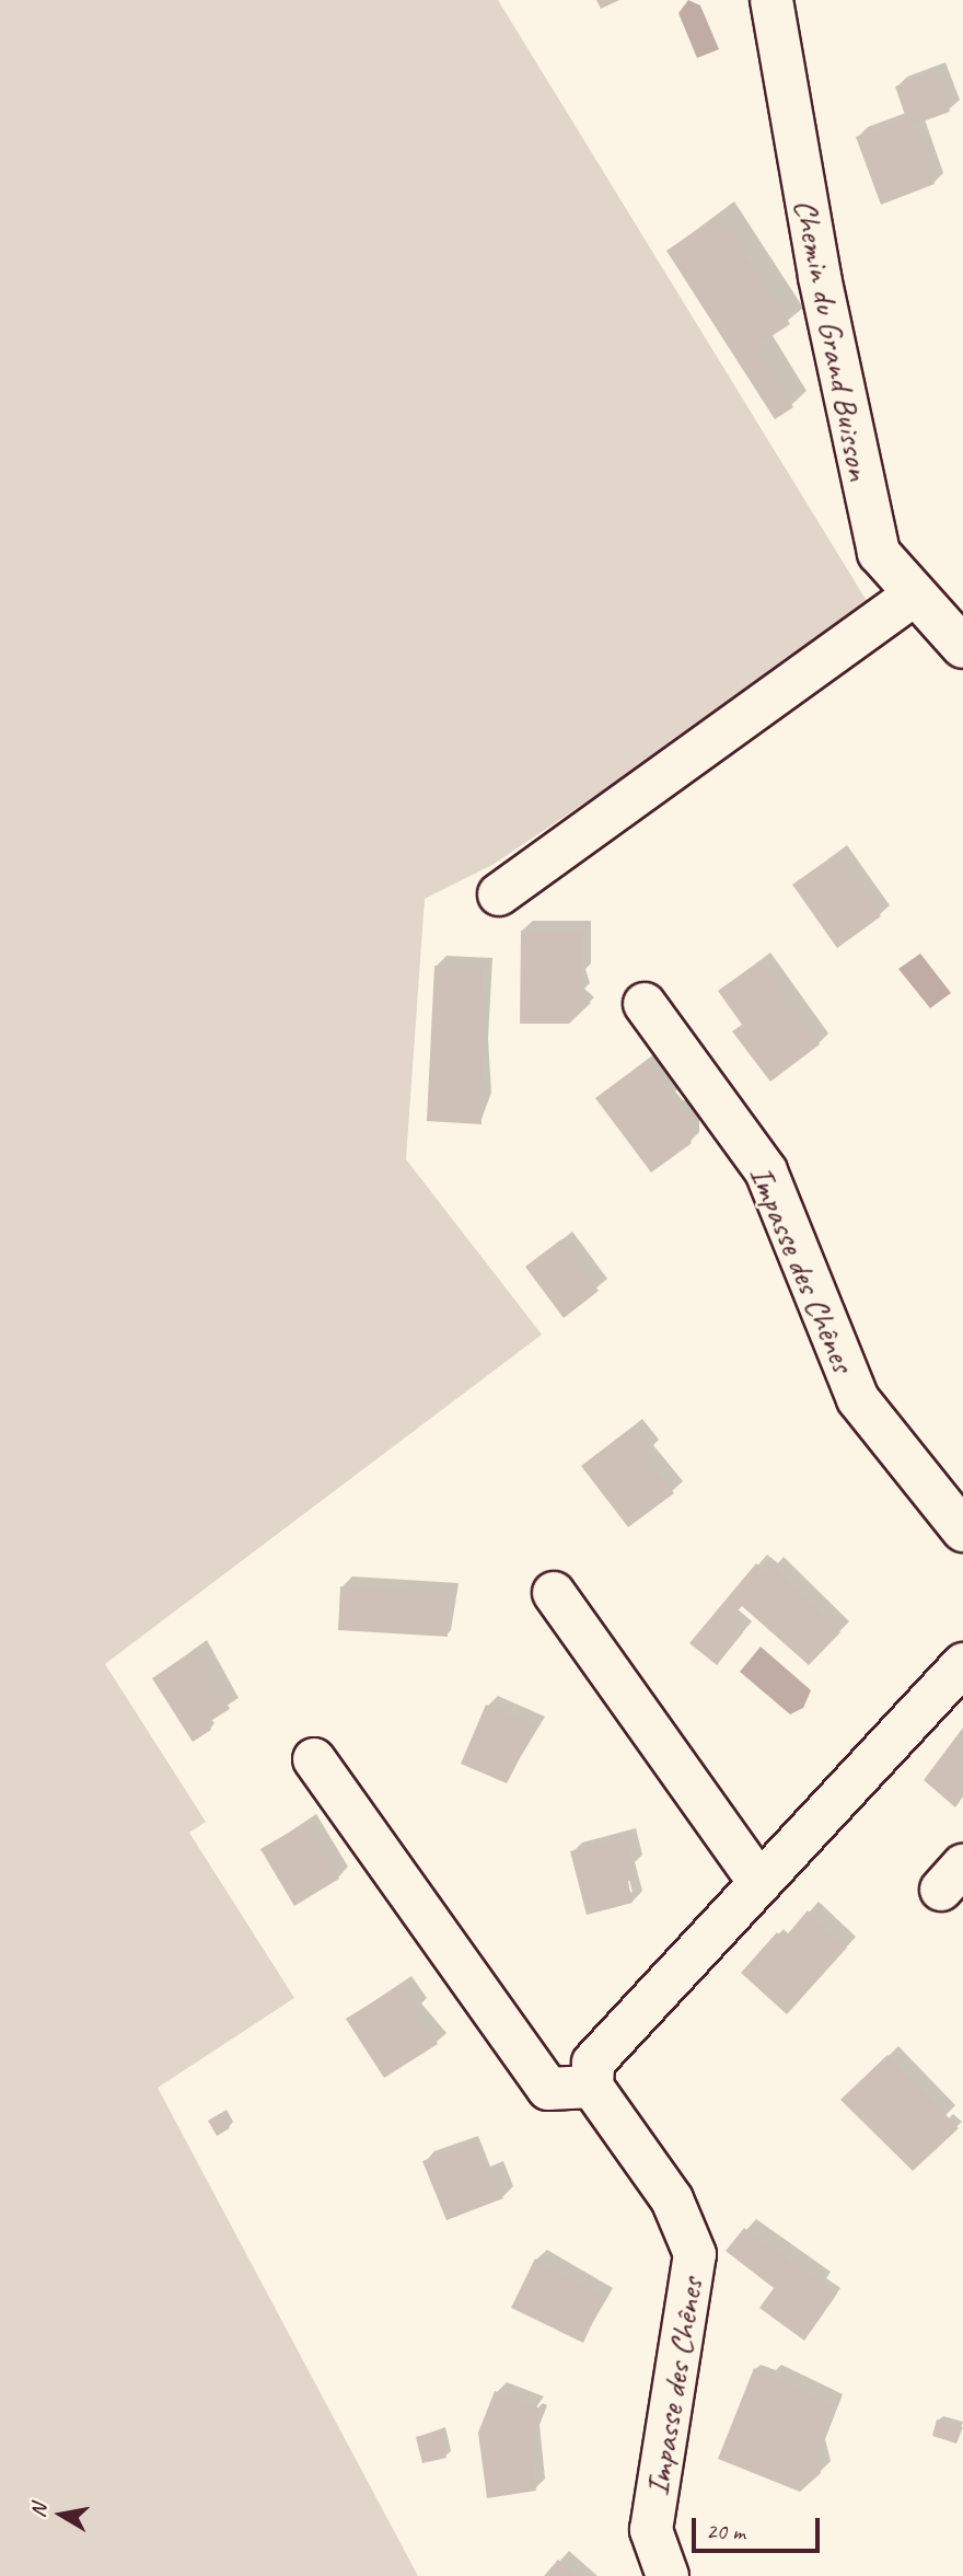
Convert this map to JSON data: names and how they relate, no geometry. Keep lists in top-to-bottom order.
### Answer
{
  "streets": {
    "street": ["Chemin du Grand Buisson", "Impasse des Chênes"]
  },
  "scale_bar": "20 m",
  "north": "left"
}
